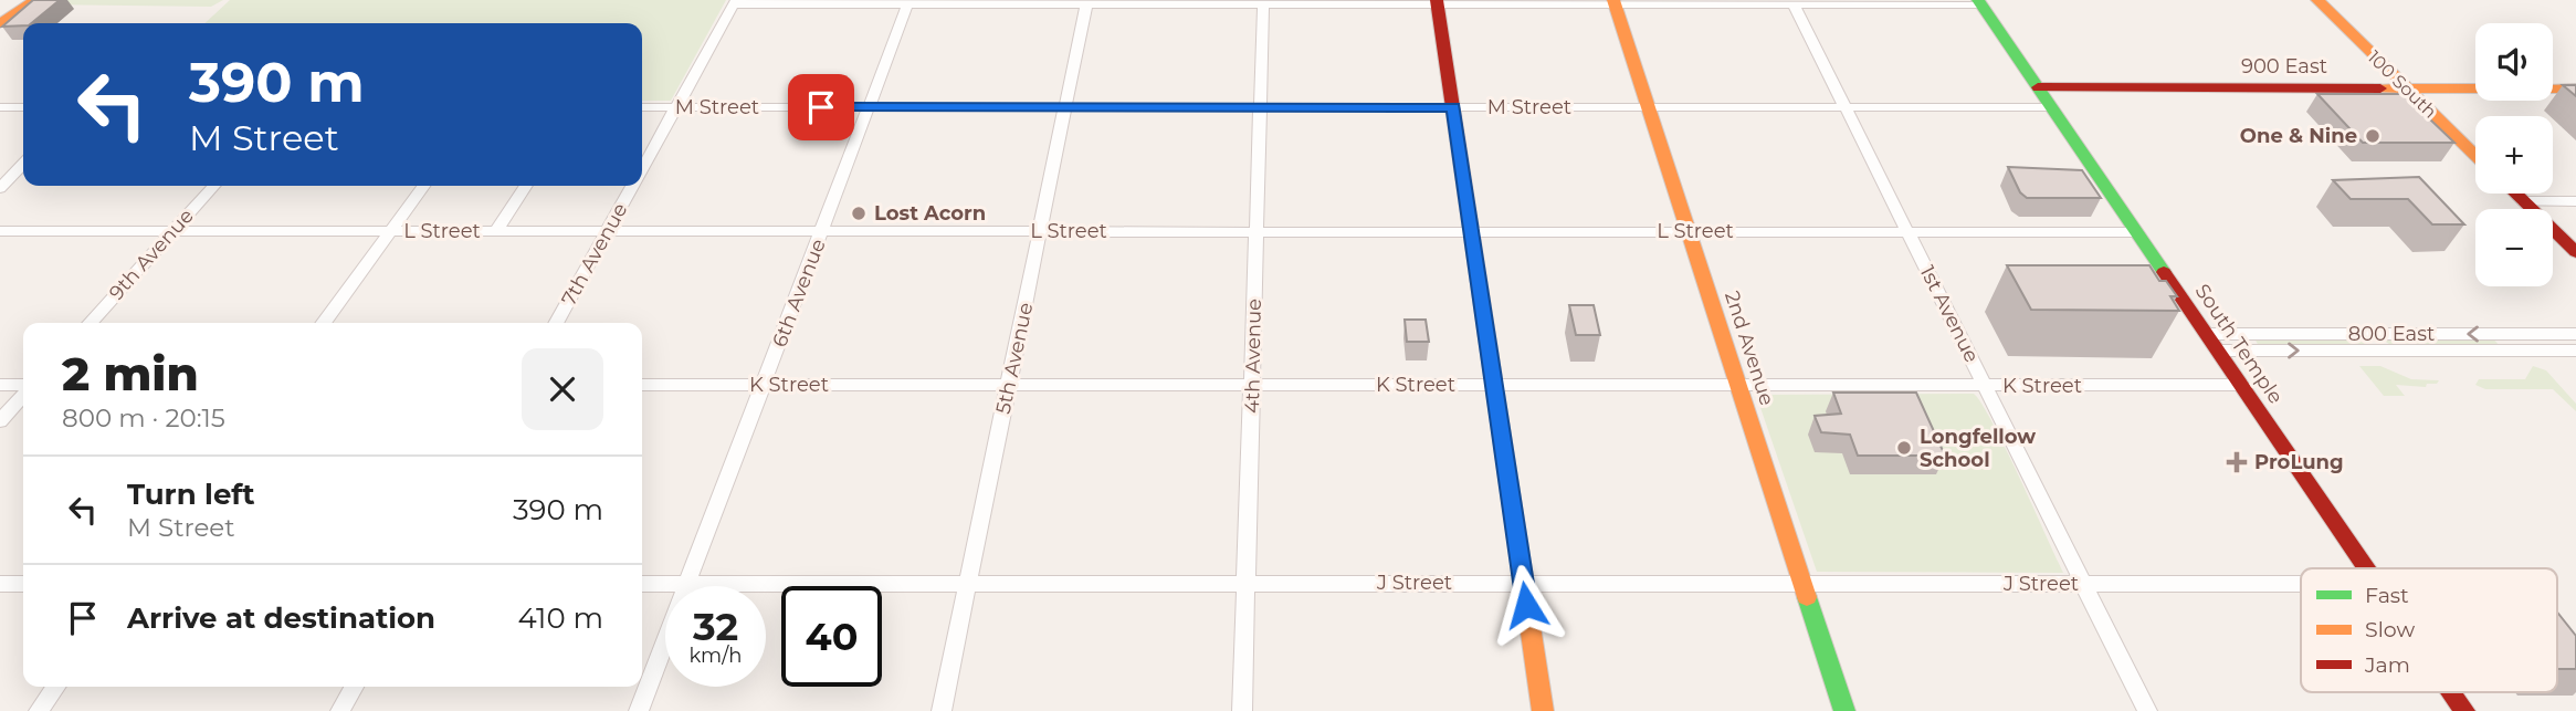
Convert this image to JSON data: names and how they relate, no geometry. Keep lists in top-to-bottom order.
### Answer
{
  "streets": {
    "street": [
      "900 East",
      "100 South",
      "M Street",
      "L Street",
      "9th Avenue",
      "7th Avenue",
      "6th Avenue",
      "1st Avenue",
      "800 East",
      "South Temple",
      "2nd Avenue",
      "4th Avenue",
      "5th Avenue",
      "K Street",
      "J Street"
    ]
  },
  "crossings": [
    ["900 East", "100 South"],
    ["900 East", "South Temple"],
    ["M Street", "7th Avenue"],
    ["M Street", "6th Avenue"],
    ["M Street", "1st Avenue"],
    ["M Street", "South Temple"],
    ["M Street", "2nd Avenue"],
    ["M Street", "4th Avenue"],
    ["M Street", "5th Avenue"],
    ["L Street", "9th Avenue"],
    ["L Street", "7th Avenue"],
    ["L Street", "6th Avenue"],
    ["L Street", "1st Avenue"],
    ["L Street", "South Temple"],
    ["L Street", "2nd Avenue"],
    ["L Street", "4th Avenue"],
    ["L Street", "5th Avenue"],
    ["6th Avenue", "K Street"],
    ["6th Avenue", "J Street"],
    ["1st Avenue", "K Street"],
    ["1st Avenue", "J Street"],
    ["800 East", "South Temple"],
    ["South Temple", "K Street"],
    ["2nd Avenue", "K Street"],
    ["2nd Avenue", "J Street"],
    ["4th Avenue", "K Street"],
    ["4th Avenue", "J Street"],
    ["5th Avenue", "K Street"],
    ["5th Avenue", "J Street"]
  ],
  "places": {
    "other": ["One & Nine", "Lost Acorn", "Longfellow School"],
    "health": ["ProLung"]
  },
  "legend": ["Fast", "Slow", "Jam"],
  "page": {
    "map_buttons": ["+", "−"],
    "turn": ["390 m", "M Street"],
    "heading": ["2 min", "800 m · 20:15"],
    "list": [
      {
        "name": "Turn left",
        "note": "M Street",
        "value": "390 m"
      },
      {
        "name": "Arrive at destination",
        "value": "410 m"
      }
    ],
    "speed": "32 km/h",
    "limit": "40"
  }
}
